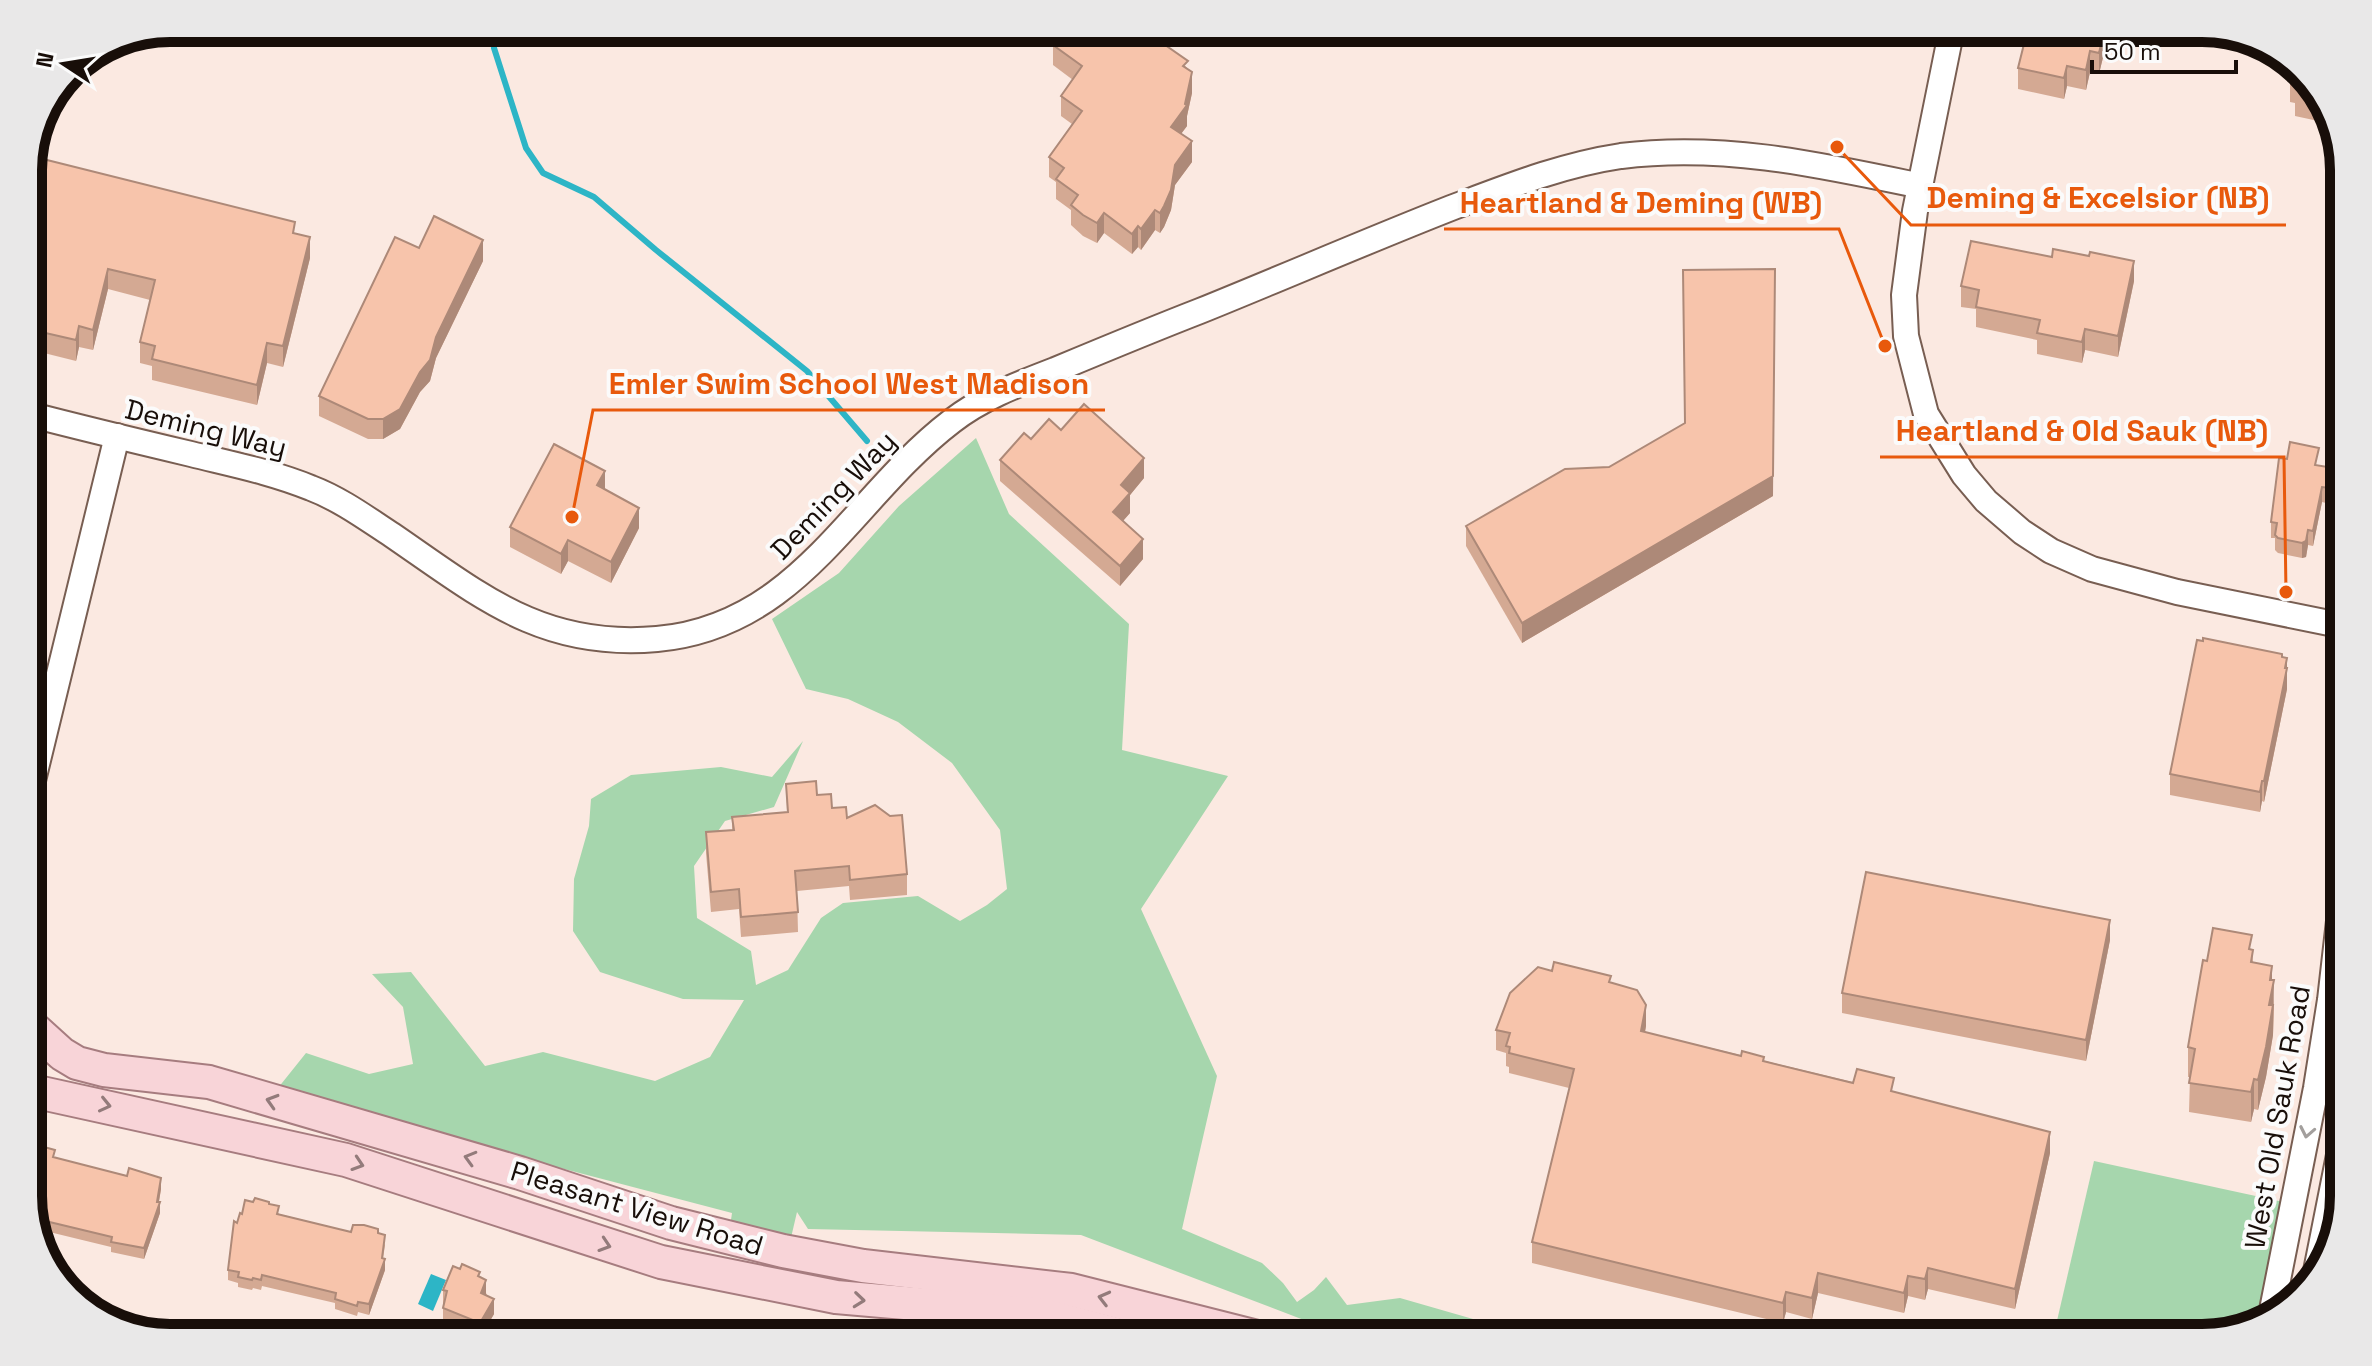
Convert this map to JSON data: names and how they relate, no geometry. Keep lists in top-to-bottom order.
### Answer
{
  "streets": {
    "main road": ["Pleasant View Road"],
    "street": ["Deming Way", "West Old Sauk Road"]
  },
  "one_way": ["West Old Sauk Road"],
  "places": [
    "Deming & Excelsior (NB)",
    "Heartland & Deming (WB)",
    "Emler Swim School West Madison",
    "Heartland & Old Sauk (NB)"
  ],
  "scale_bar": "50 m",
  "north": "left"
}
